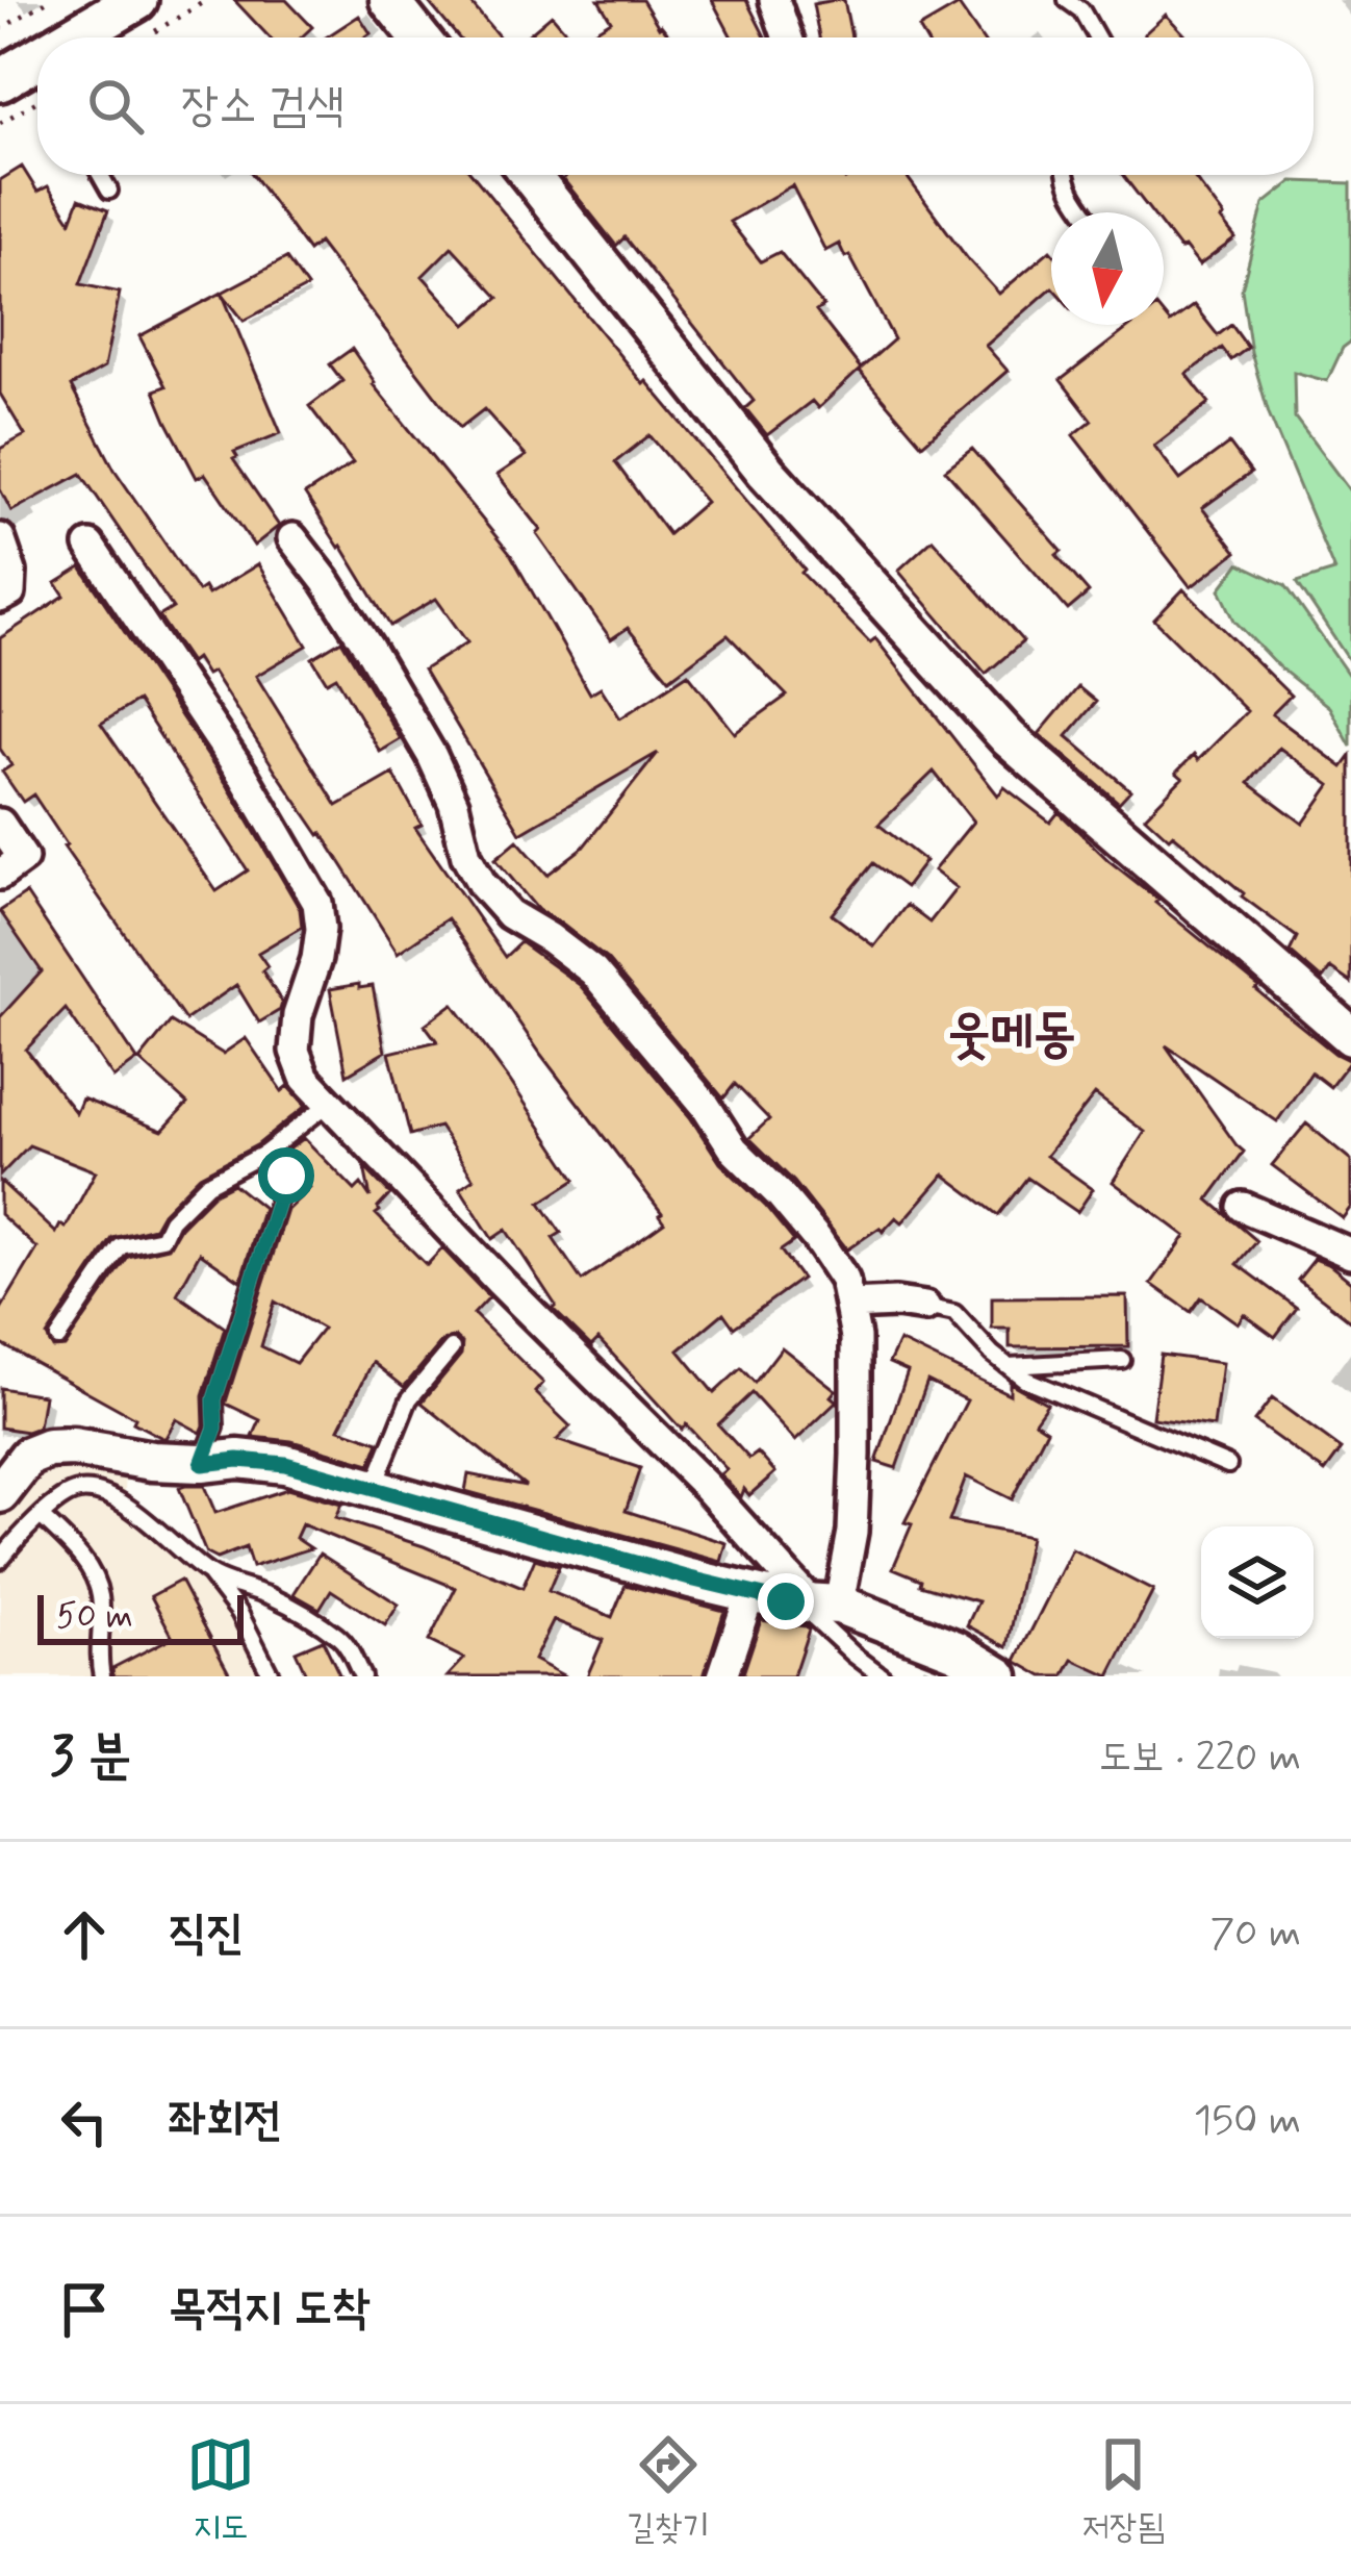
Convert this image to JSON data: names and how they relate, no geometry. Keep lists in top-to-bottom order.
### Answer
{
  "districts": ["웃메동"],
  "scale_bar": "50 m",
  "north": "bottom",
  "page": {
    "search": "장소 검색",
    "scale": "50 m",
    "heading": ["3 분", "도보 · 220 m"],
    "list": [
      ["직진", "70 m"],
      ["좌회전", "150 m"],
      "목적지 도착"
    ],
    "nav": ["지도", "길찾기", "저장됨"]
  }
}
